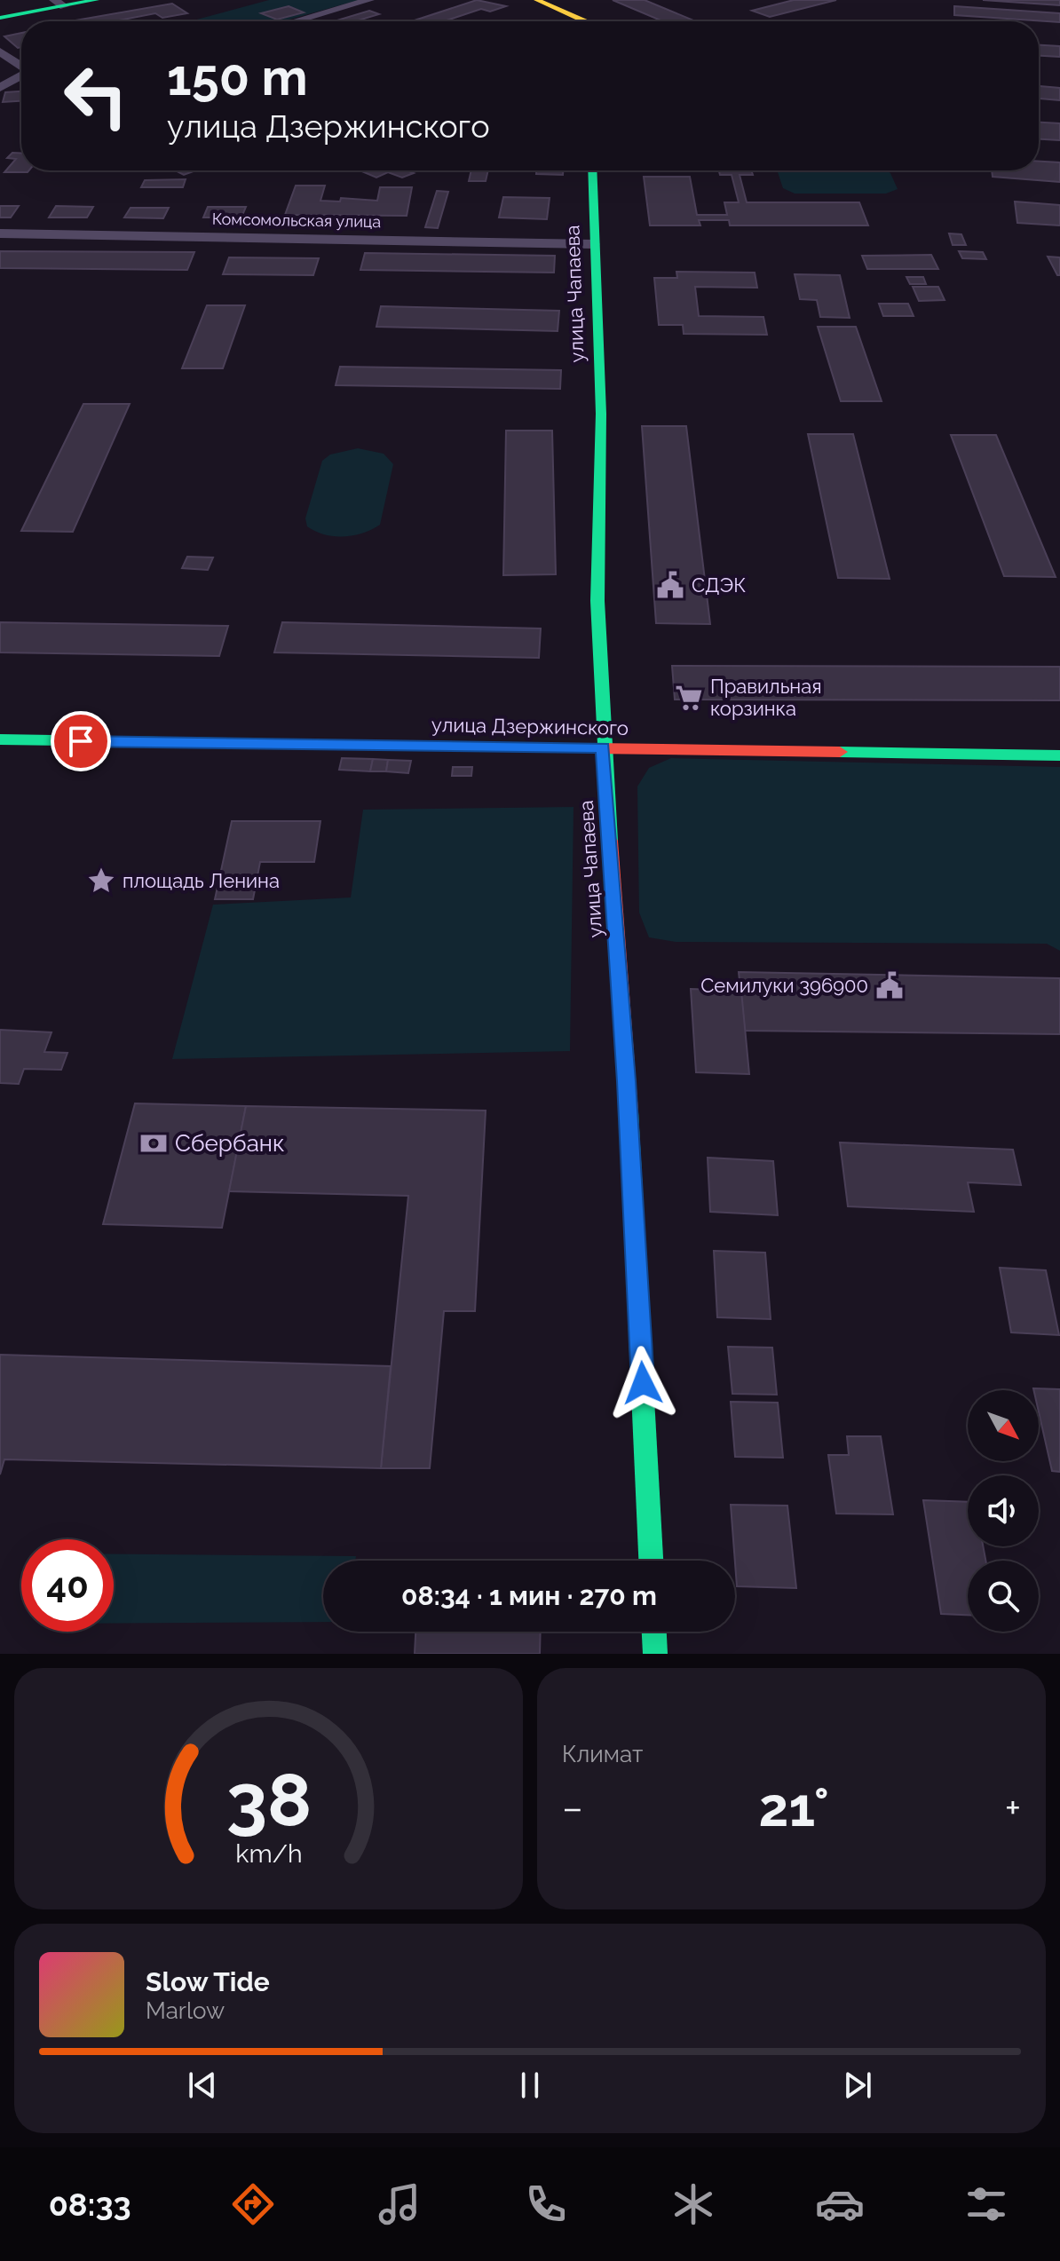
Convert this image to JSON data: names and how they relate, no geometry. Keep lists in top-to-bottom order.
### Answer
{
  "streets": {
    "street": ["Комсомольская улица", "улица Чапаева", "улица Дзержинского"]
  },
  "crossings": [
    ["Комсомольская улица", "улица Чапаева"],
    ["улица Чапаева", "улица Дзержинского"]
  ],
  "places": {
    "public building": ["СДЭК", "Семилуки 396900"],
    "supermarket": ["Правильная корзинка"],
    "place": ["площадь Ленина"],
    "bank": ["Сбербанк"]
  },
  "north": "bottom right",
  "page": {
    "turn": ["150 m", "улица Дзержинского"],
    "limit": "40",
    "trip": "08:34 · 1 мин · 270 m",
    "tile": "Климат",
    "heat": ["−", "21°", "+"],
    "song": ["Slow Tide", "Marlow"],
    "tabs": "08:33",
    "gauge": ["38", "km/h"]
  }
}
